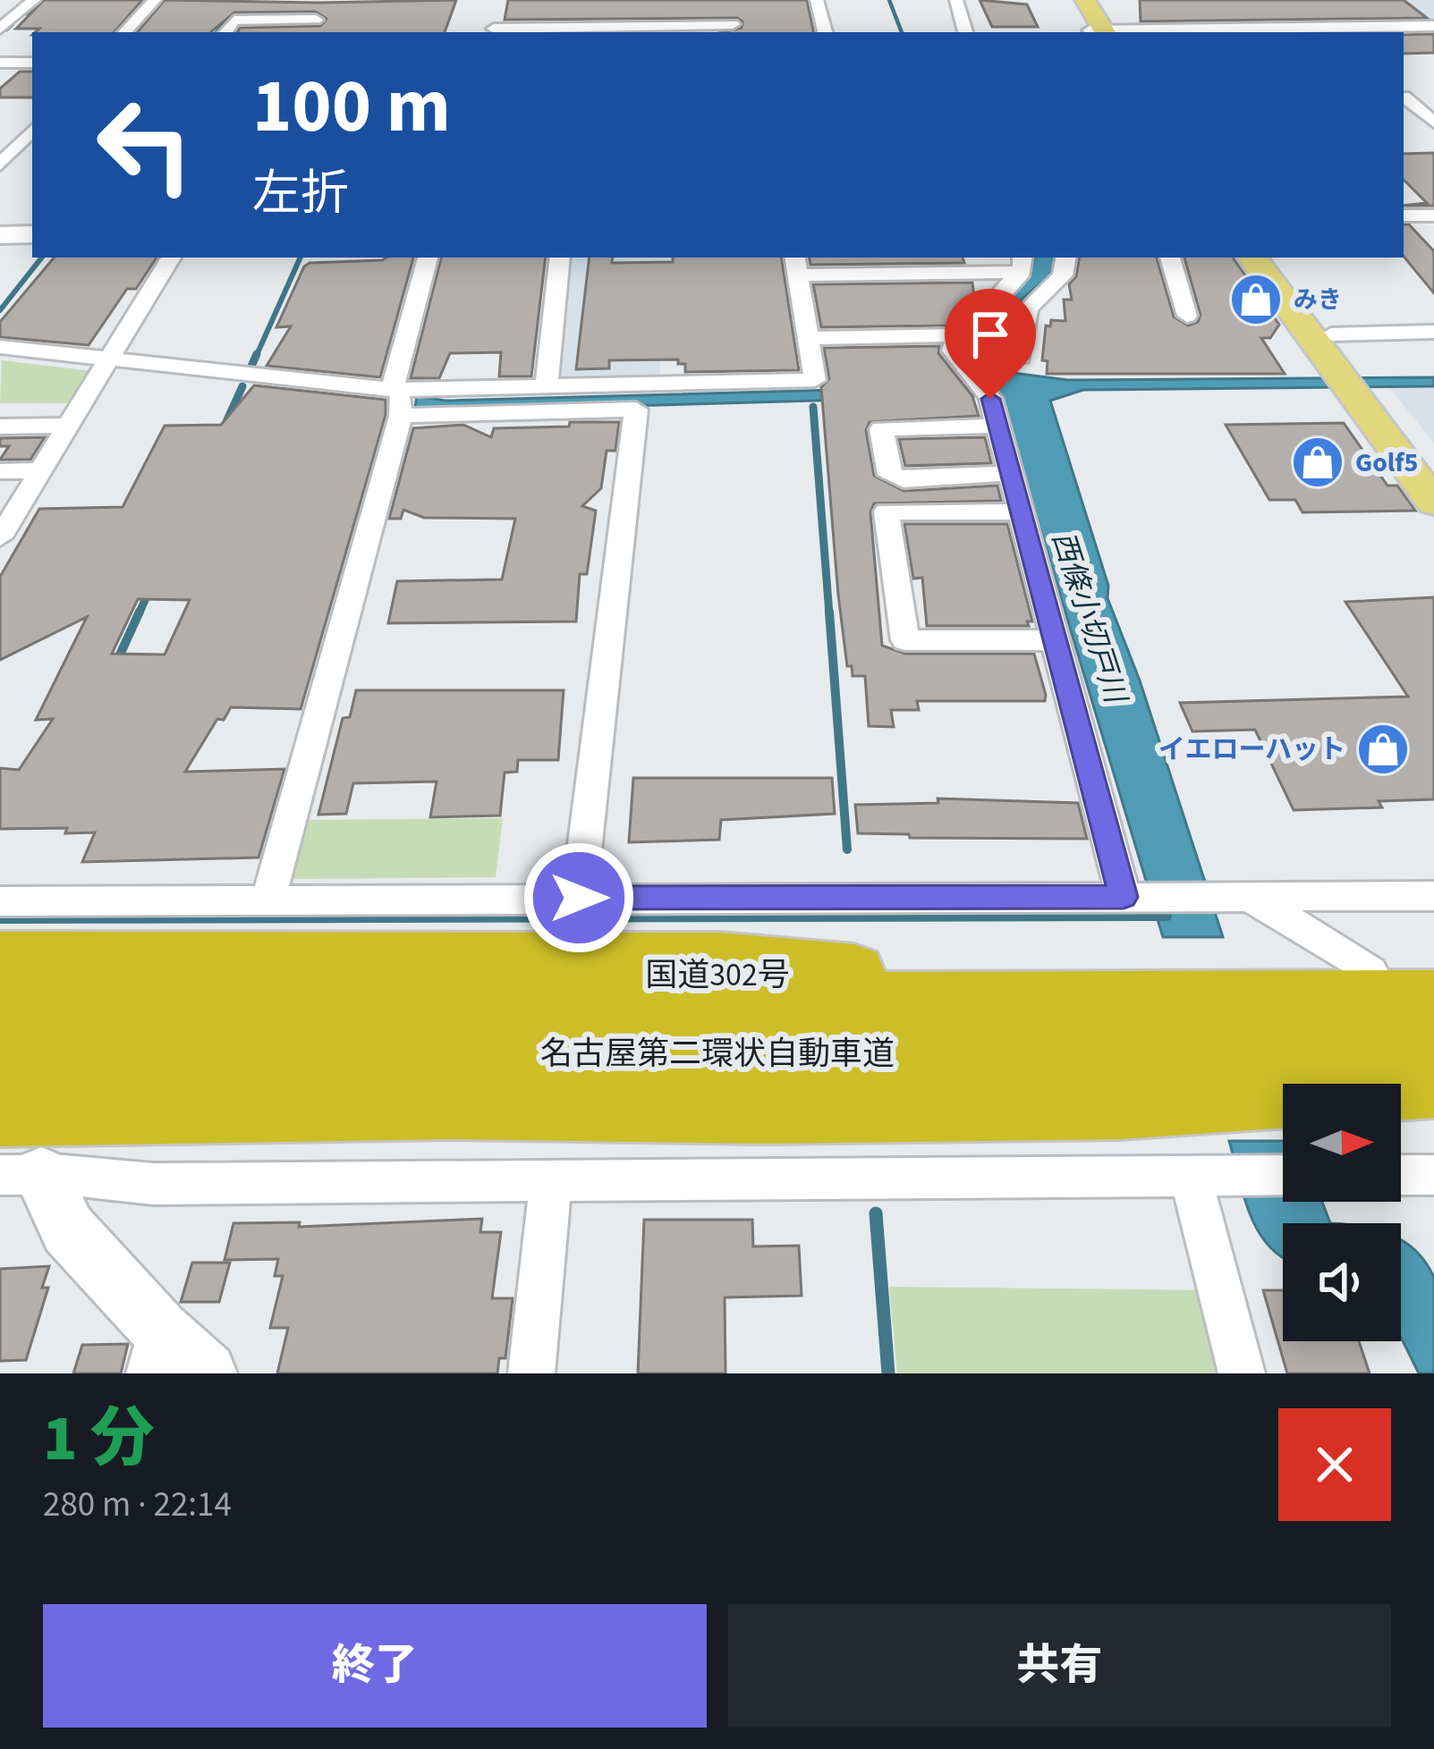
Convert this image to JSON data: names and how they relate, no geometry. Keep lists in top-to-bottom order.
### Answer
{
  "streets": {
    "highway": ["国道302号", "名古屋第二環状自動車道"]
  },
  "water": ["西條小切戸川"],
  "places": {
    "shop": ["みき", "Golf5", "イエローハット"]
  },
  "north": "right",
  "page": {
    "turn": ["100 m", "左折"],
    "heading": ["1 分", "280 m · 22:14"],
    "buttons": ["終了", "共有"]
  }
}
